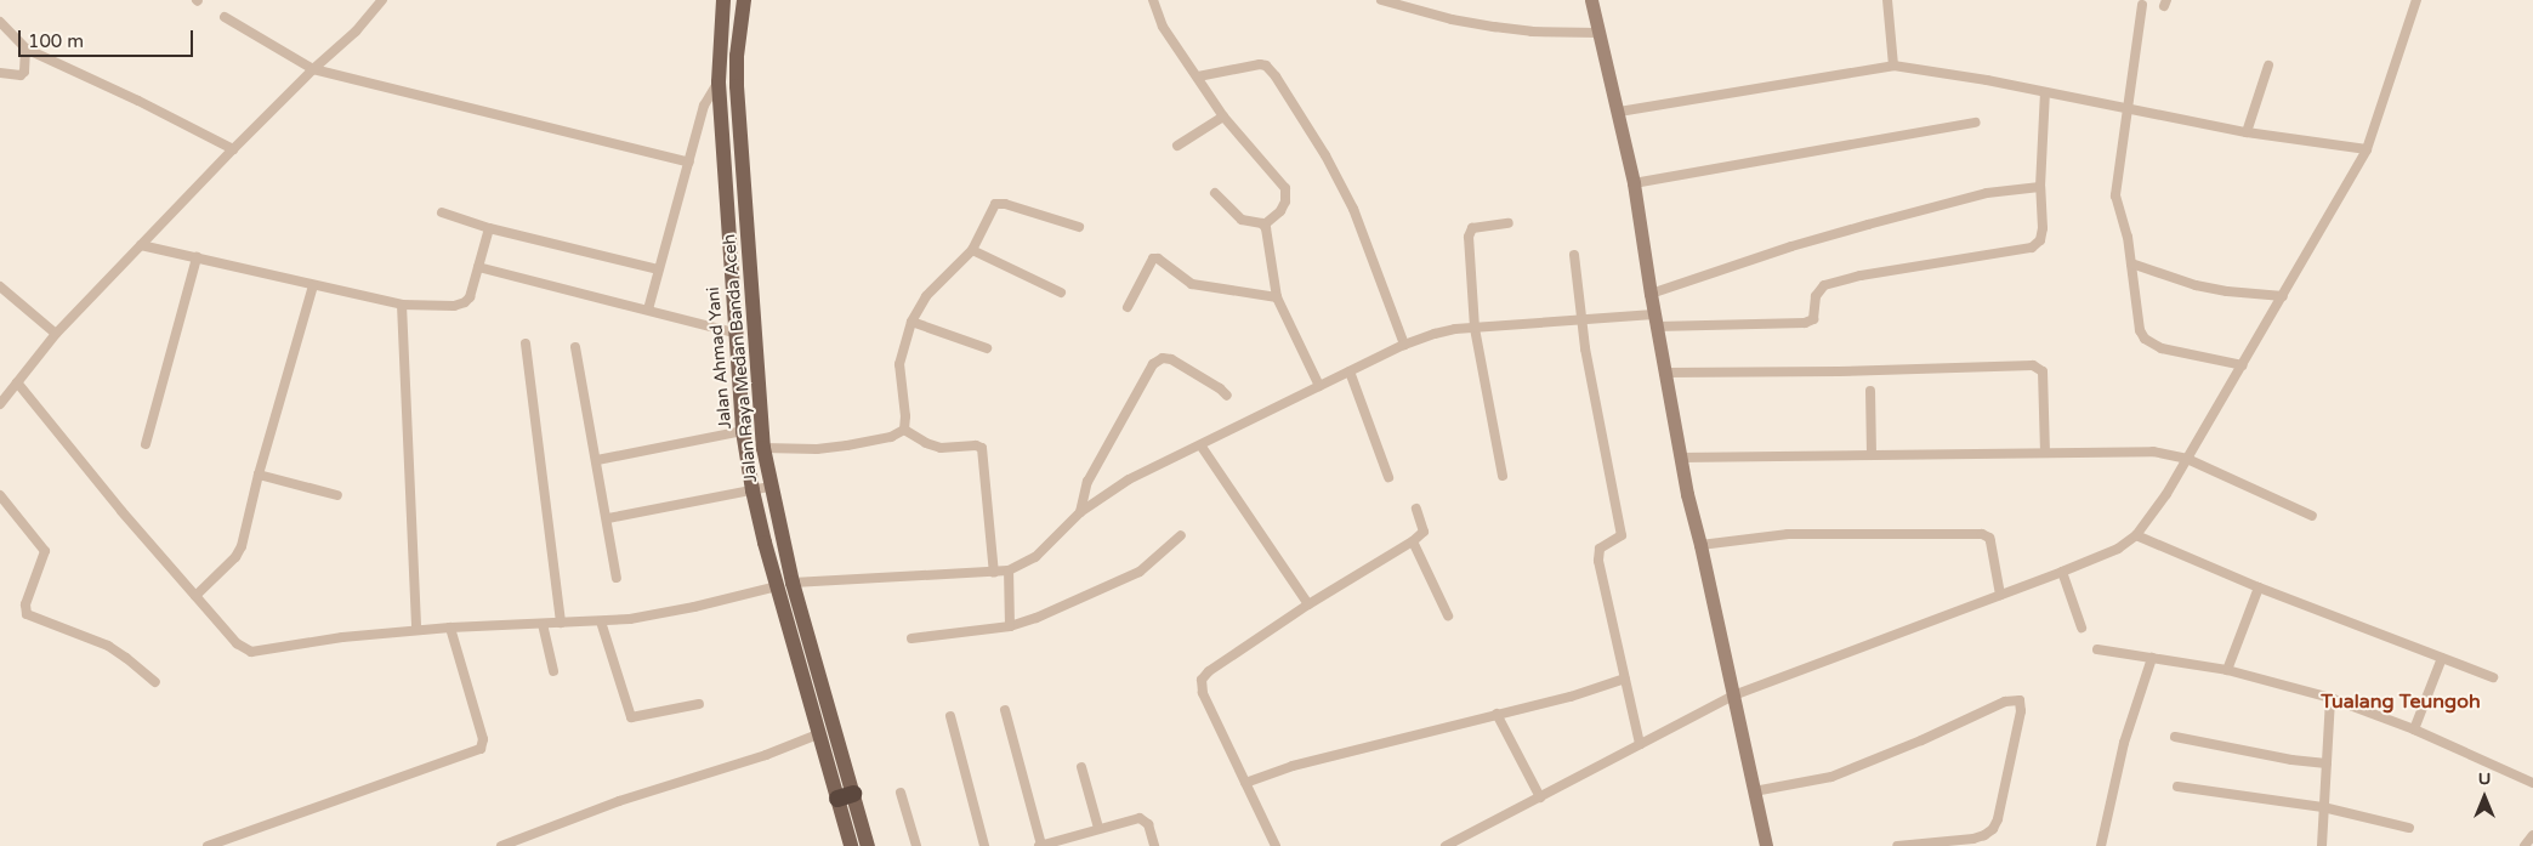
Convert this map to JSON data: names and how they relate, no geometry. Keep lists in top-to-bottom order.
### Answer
{
  "streets": {
    "main road": ["Jalan Ahmad Yani", "Jalan Raya Medan Banda Aceh"]
  },
  "crossings": [
    ["Jalan Ahmad Yani", "Jalan Raya Medan Banda Aceh"]
  ],
  "districts": ["Tualang Teungoh"],
  "scale_bar": "100 m",
  "north": "top"
}
